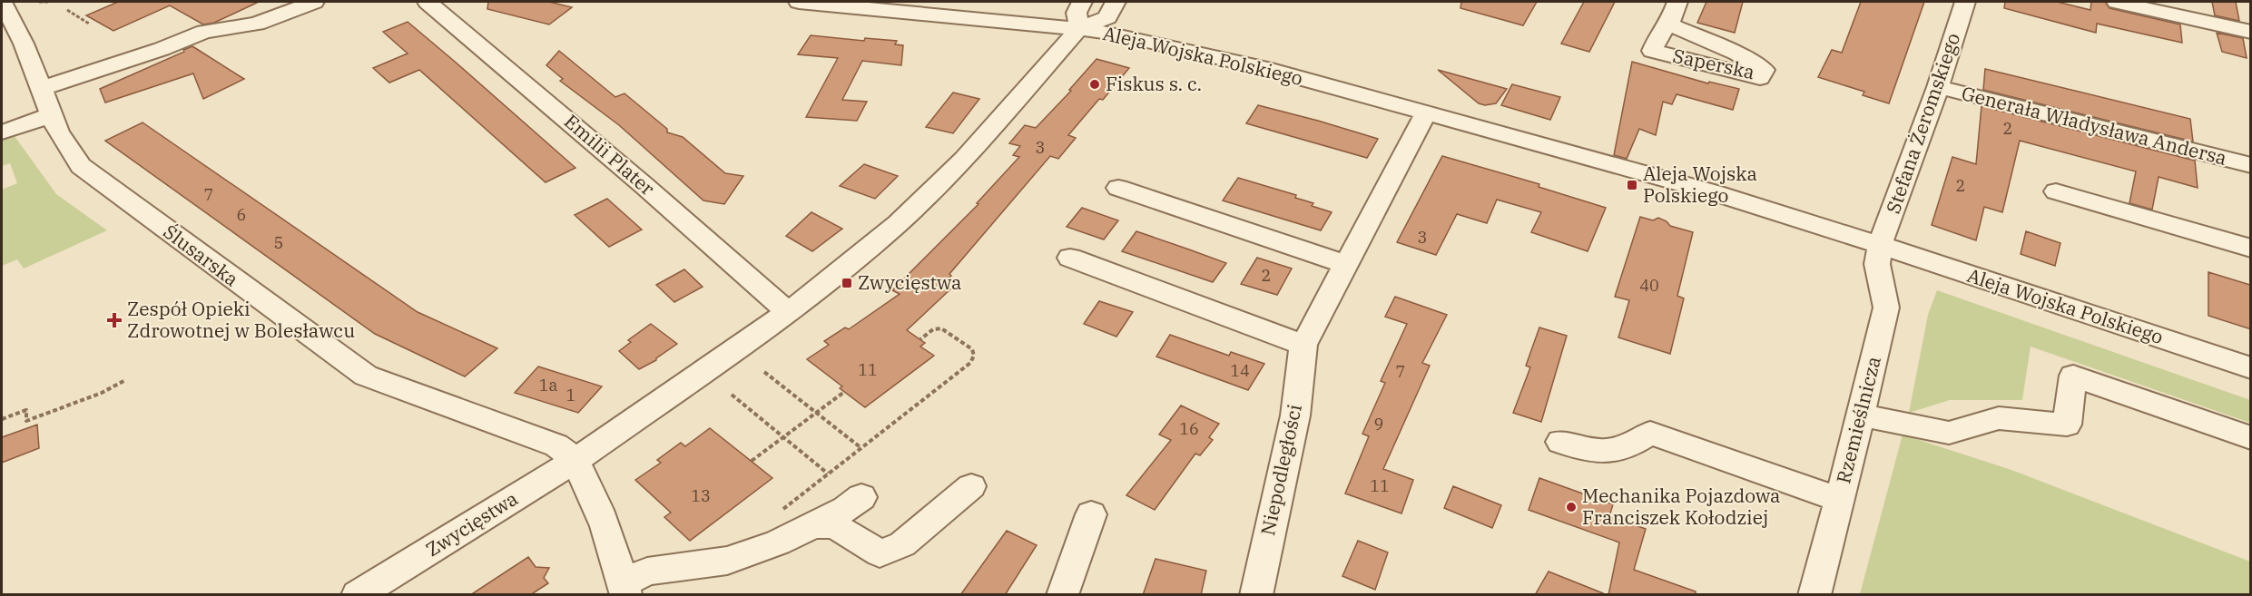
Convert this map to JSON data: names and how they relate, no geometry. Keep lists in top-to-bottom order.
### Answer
{
  "streets": {
    "street": [
      "Aleja Wojska Polskiego",
      "Saperska",
      "Stefana Żeromskiego",
      "Generała Władysława Andersa",
      "Emilii Plater",
      "Ślusarska",
      "Rzemieślnicza",
      "Niepodległości",
      "Zwycięstwa"
    ]
  },
  "crossings": [
    ["Aleja Wojska Polskiego", "Stefana Żeromskiego"],
    ["Aleja Wojska Polskiego", "Rzemieślnicza"],
    ["Aleja Wojska Polskiego", "Niepodległości"],
    ["Aleja Wojska Polskiego", "Zwycięstwa"],
    ["Stefana Żeromskiego", "Generała Władysława Andersa"],
    ["Stefana Żeromskiego", "Rzemieślnicza"],
    ["Emilii Plater", "Zwycięstwa"],
    ["Ślusarska", "Zwycięstwa"]
  ],
  "places": {
    "other": ["Fiskus s. c.", "Mechanika Pojazdowa Franciszek Kołodziej"],
    "transit": ["Aleja Wojska Polskiego", "Zwycięstwa"],
    "health": ["Zespół Opieki Zdrowotnej w Bolesławcu"]
  },
  "house_numbers": [
    "2",
    "3",
    "2",
    "7",
    "6",
    "3",
    "5",
    "2",
    "40",
    "11",
    "14",
    "7",
    "1a",
    "1",
    "9",
    "16",
    "11",
    "13"
  ]
}
